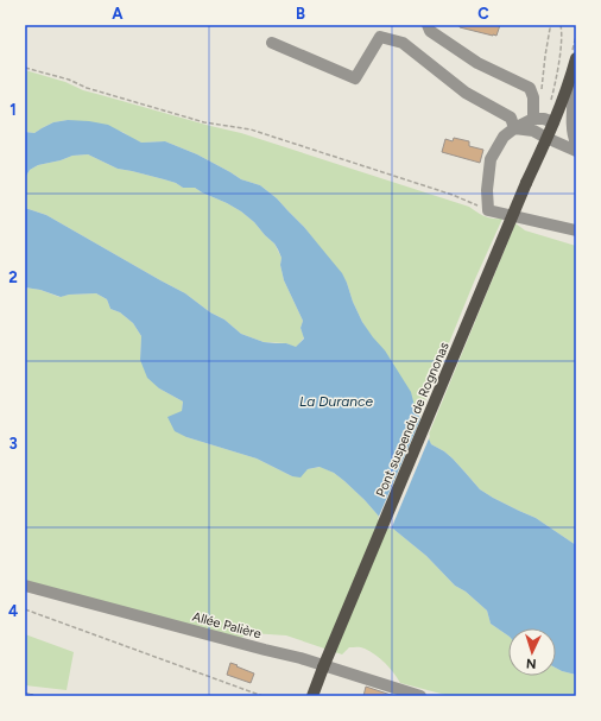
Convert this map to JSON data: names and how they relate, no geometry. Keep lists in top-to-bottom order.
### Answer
{
  "streets": {
    "main road": ["Pont suspendu de Rognonas"],
    "street": ["Allée Palière"]
  },
  "water": ["La Durance"],
  "north": "bottom",
  "grid": {
    "columns": ["A", "B", "C"],
    "rows": [
      "1",
      "2",
      "3",
      "4"
    ]
  }
}
